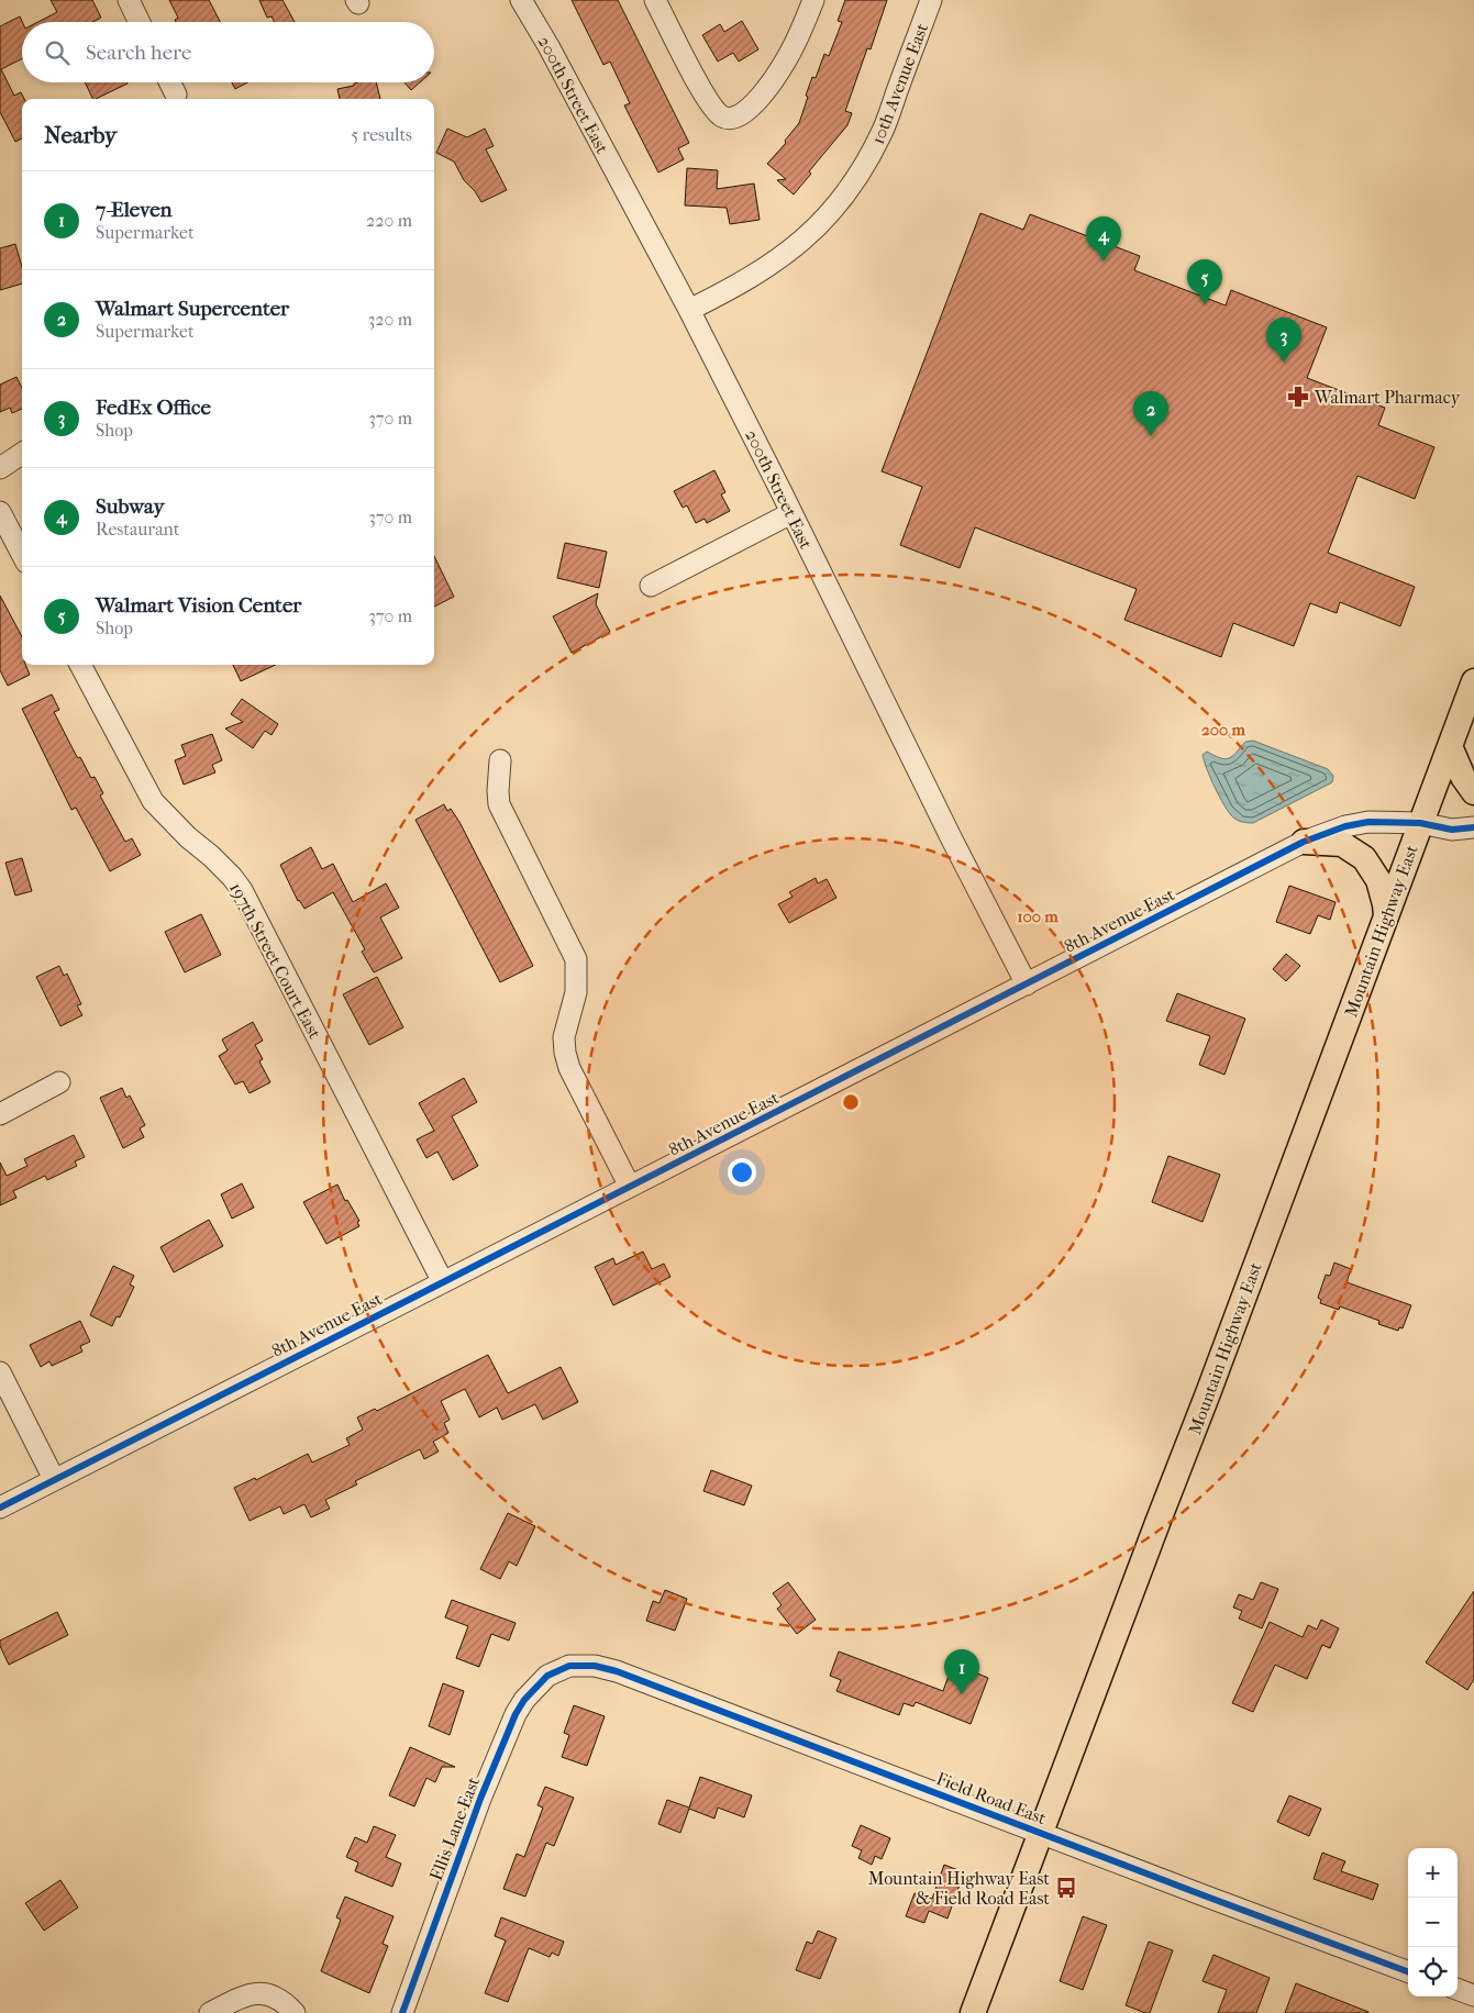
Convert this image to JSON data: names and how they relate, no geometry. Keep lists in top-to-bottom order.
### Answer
{
  "streets": {
    "main road": ["Mountain Highway East"],
    "street": [
      "10th Avenue East",
      "200th Street East",
      "8th Avenue East",
      "197th Street Court East",
      "Field Road East",
      "Ellis Lane East"
    ]
  },
  "crossings": [
    ["10th Avenue East", "200th Street East"],
    ["200th Street East", "8th Avenue East"],
    ["8th Avenue East", "Mountain Highway East"],
    ["8th Avenue East", "197th Street Court East"],
    ["Mountain Highway East", "Field Road East"],
    ["Field Road East", "Ellis Lane East"]
  ],
  "places": {
    "pharmacy": ["Walmart Pharmacy"],
    "bus stop": ["Mountain Highway East & Field Road East"]
  },
  "page": {
    "search": "Search here",
    "heading": ["Nearby", "5 results"],
    "list": [
      {
        "mark": "1",
        "name": "7-Eleven",
        "note": "Supermarket",
        "value": "220 m"
      },
      {
        "mark": "2",
        "name": "Walmart Supercenter",
        "note": "Supermarket",
        "value": "320 m"
      },
      {
        "mark": "3",
        "name": "FedEx Office",
        "note": "Shop",
        "value": "370 m"
      },
      {
        "mark": "4",
        "name": "Subway",
        "note": "Restaurant",
        "value": "370 m"
      },
      {
        "mark": "5",
        "name": "Walmart Vision Center",
        "note": "Shop",
        "value": "370 m"
      }
    ],
    "pins": [
      "4",
      "5",
      "3",
      "2",
      "1"
    ],
    "map_buttons": ["+", "−"]
  },
  "rings": ["200 m", "100 m"]
}
